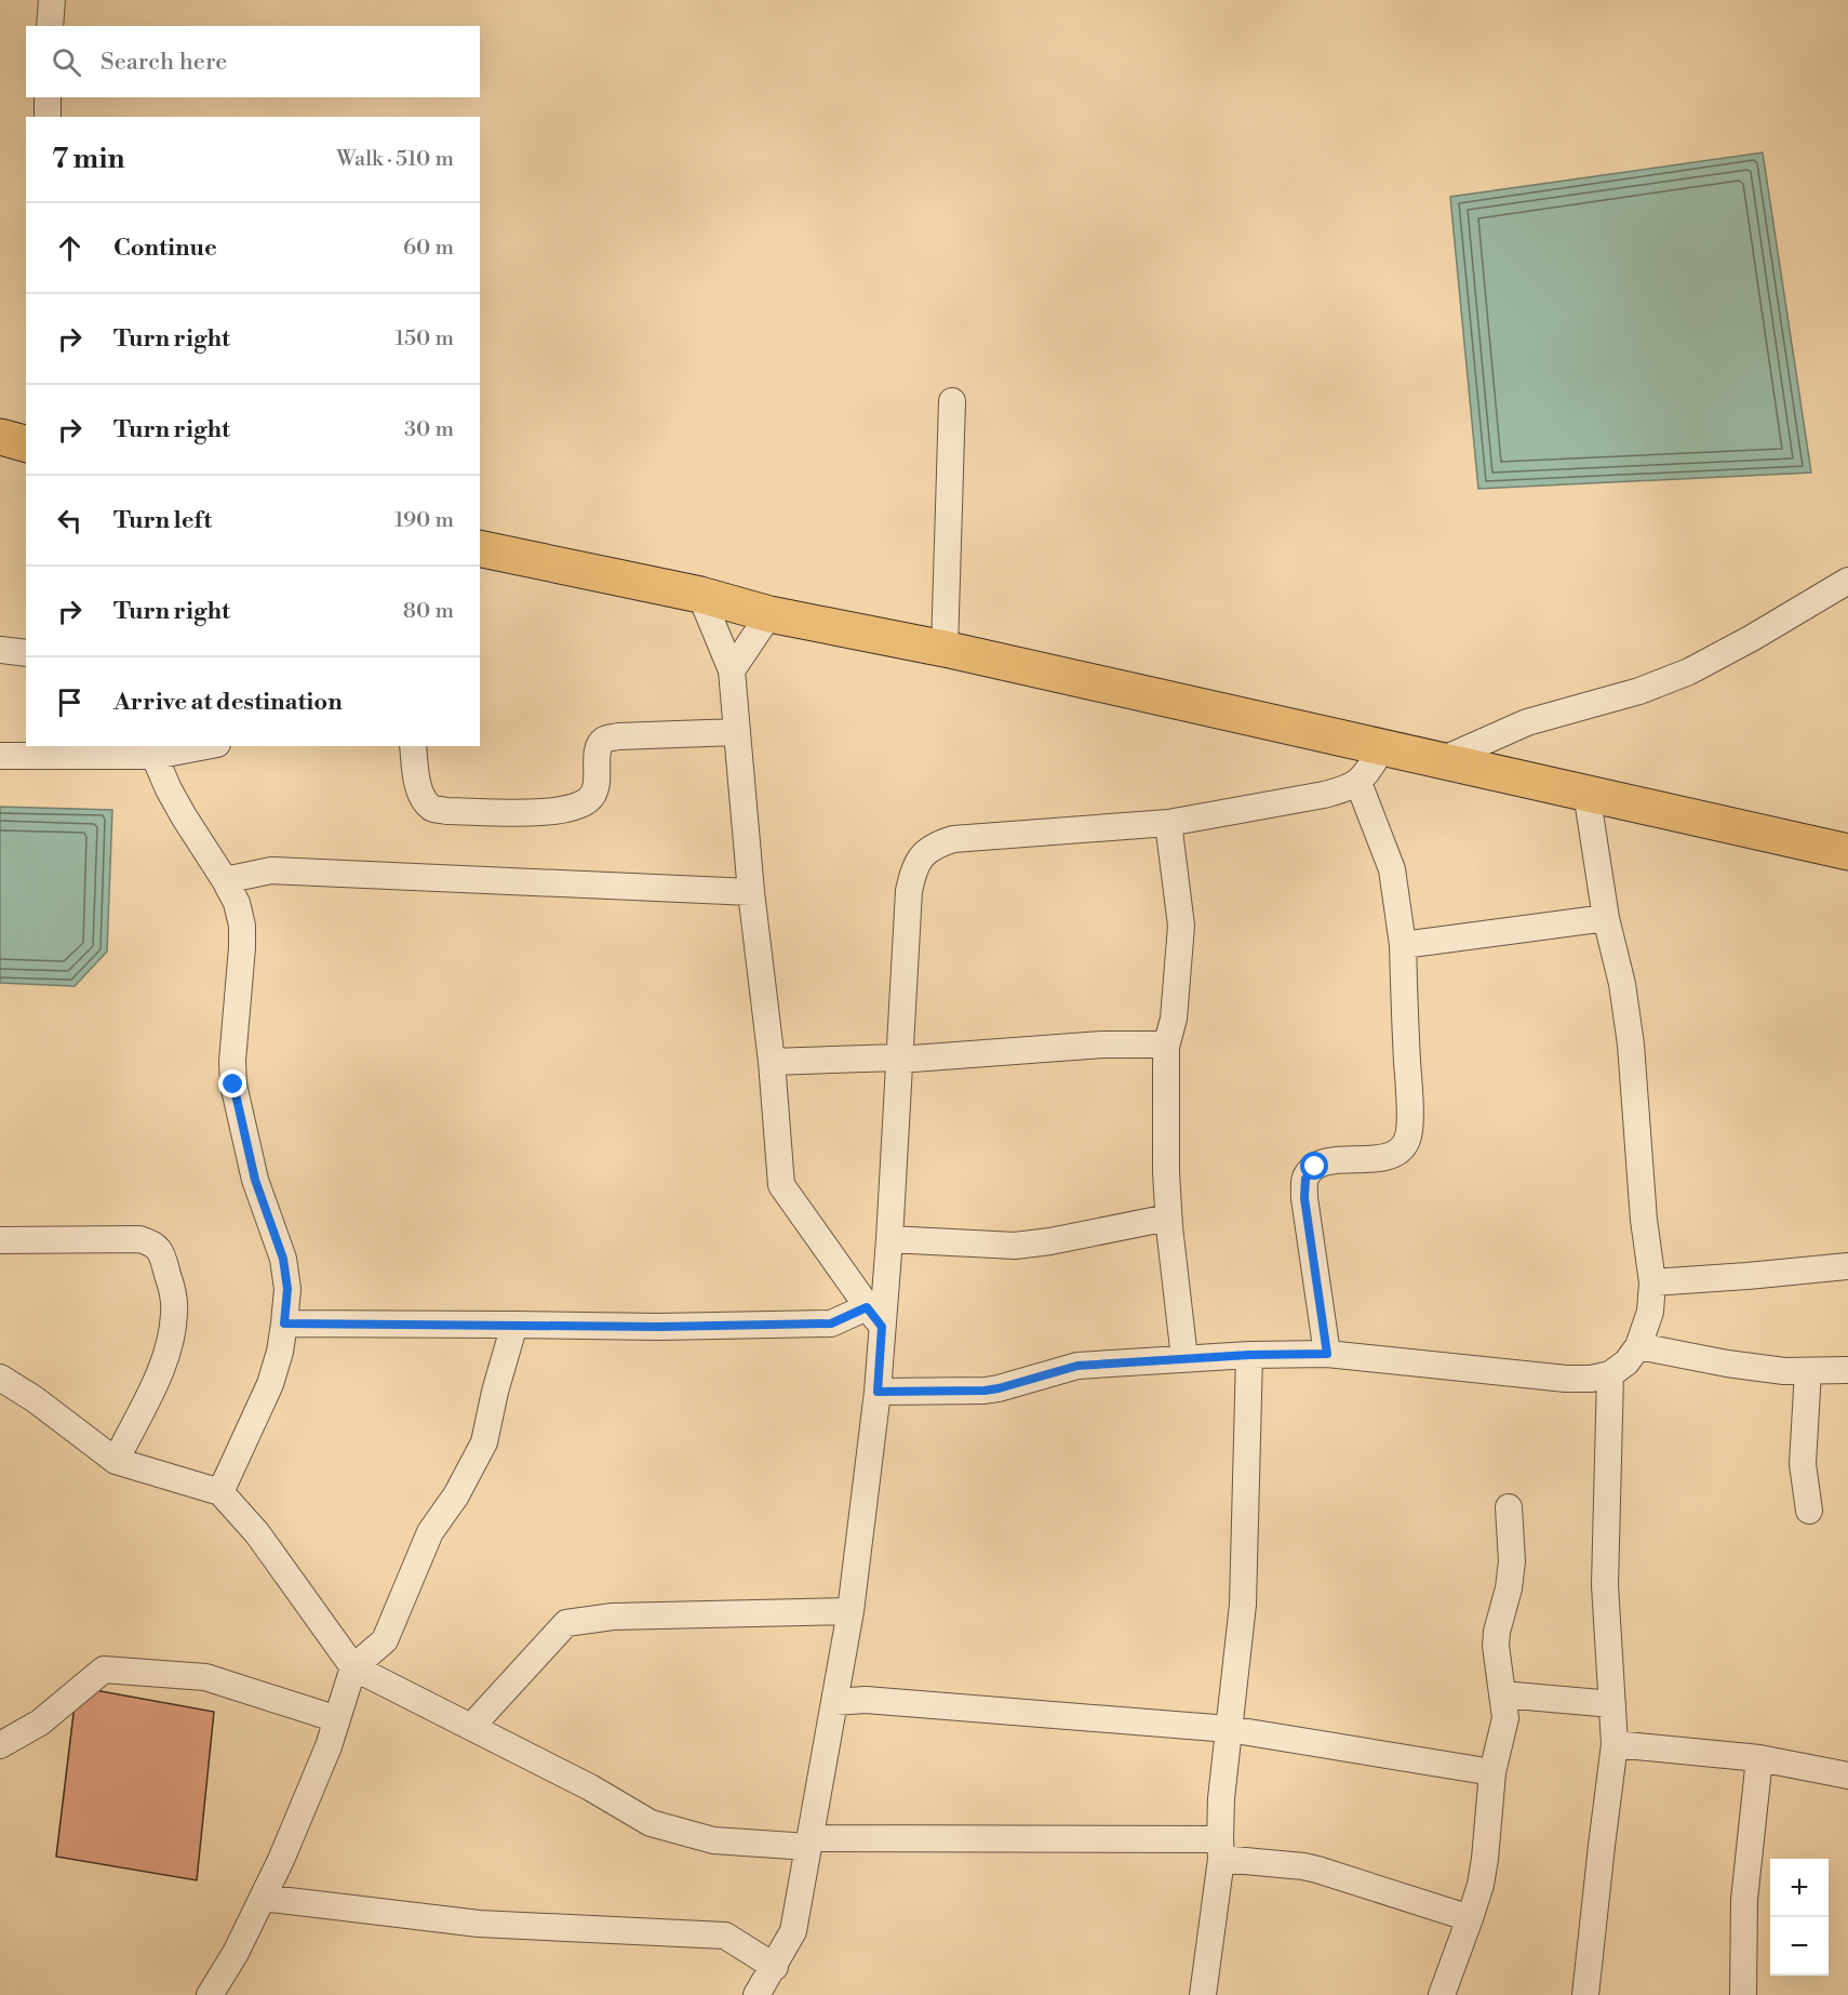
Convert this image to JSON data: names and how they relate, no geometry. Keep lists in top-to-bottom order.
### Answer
{
  "page": {
    "search": "Search here",
    "heading": ["7 min", "Walk · 510 m"],
    "list": [
      ["Continue", "60 m"],
      ["Turn right", "150 m"],
      ["Turn right", "30 m"],
      ["Turn left", "190 m"],
      ["Turn right", "80 m"],
      "Arrive at destination"
    ],
    "map_buttons": ["+", "−"]
  }
}
